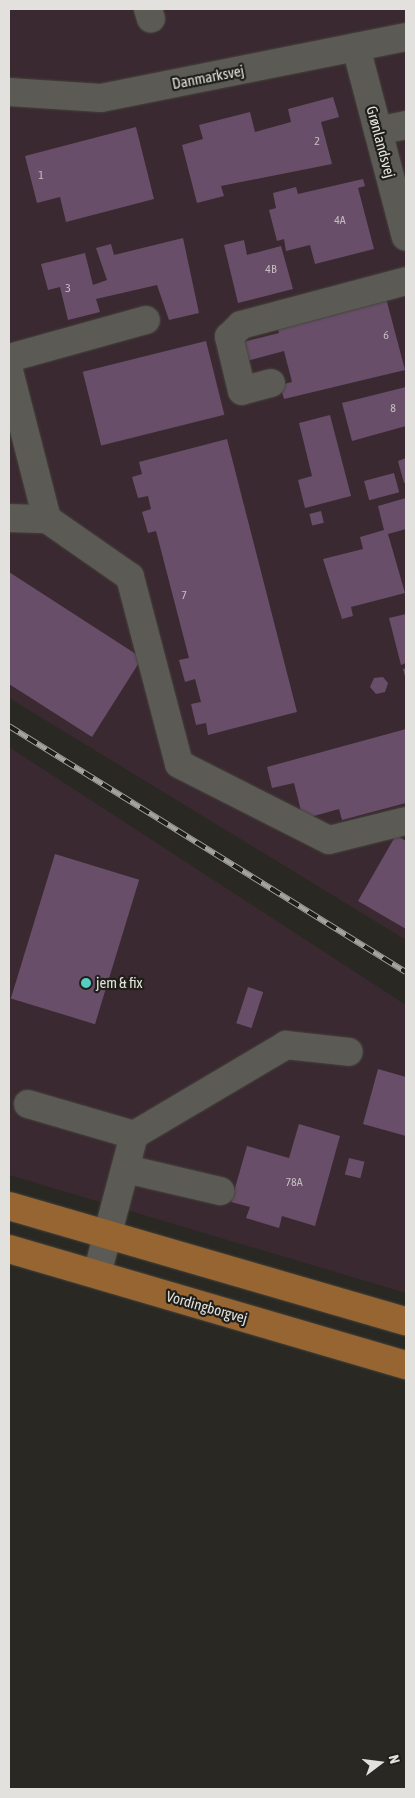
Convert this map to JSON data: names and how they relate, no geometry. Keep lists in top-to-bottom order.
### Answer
{
  "streets": {
    "main road": ["Vordingborgvej"],
    "street": ["Danmarksvej", "Grønlandsvej"]
  },
  "crossings": [
    ["Danmarksvej", "Grønlandsvej"]
  ],
  "places": ["jem & fix"],
  "house_numbers": [
    "2",
    "1",
    "4A",
    "4B",
    "3",
    "6",
    "8",
    "7",
    "78A"
  ],
  "north": "right"
}
